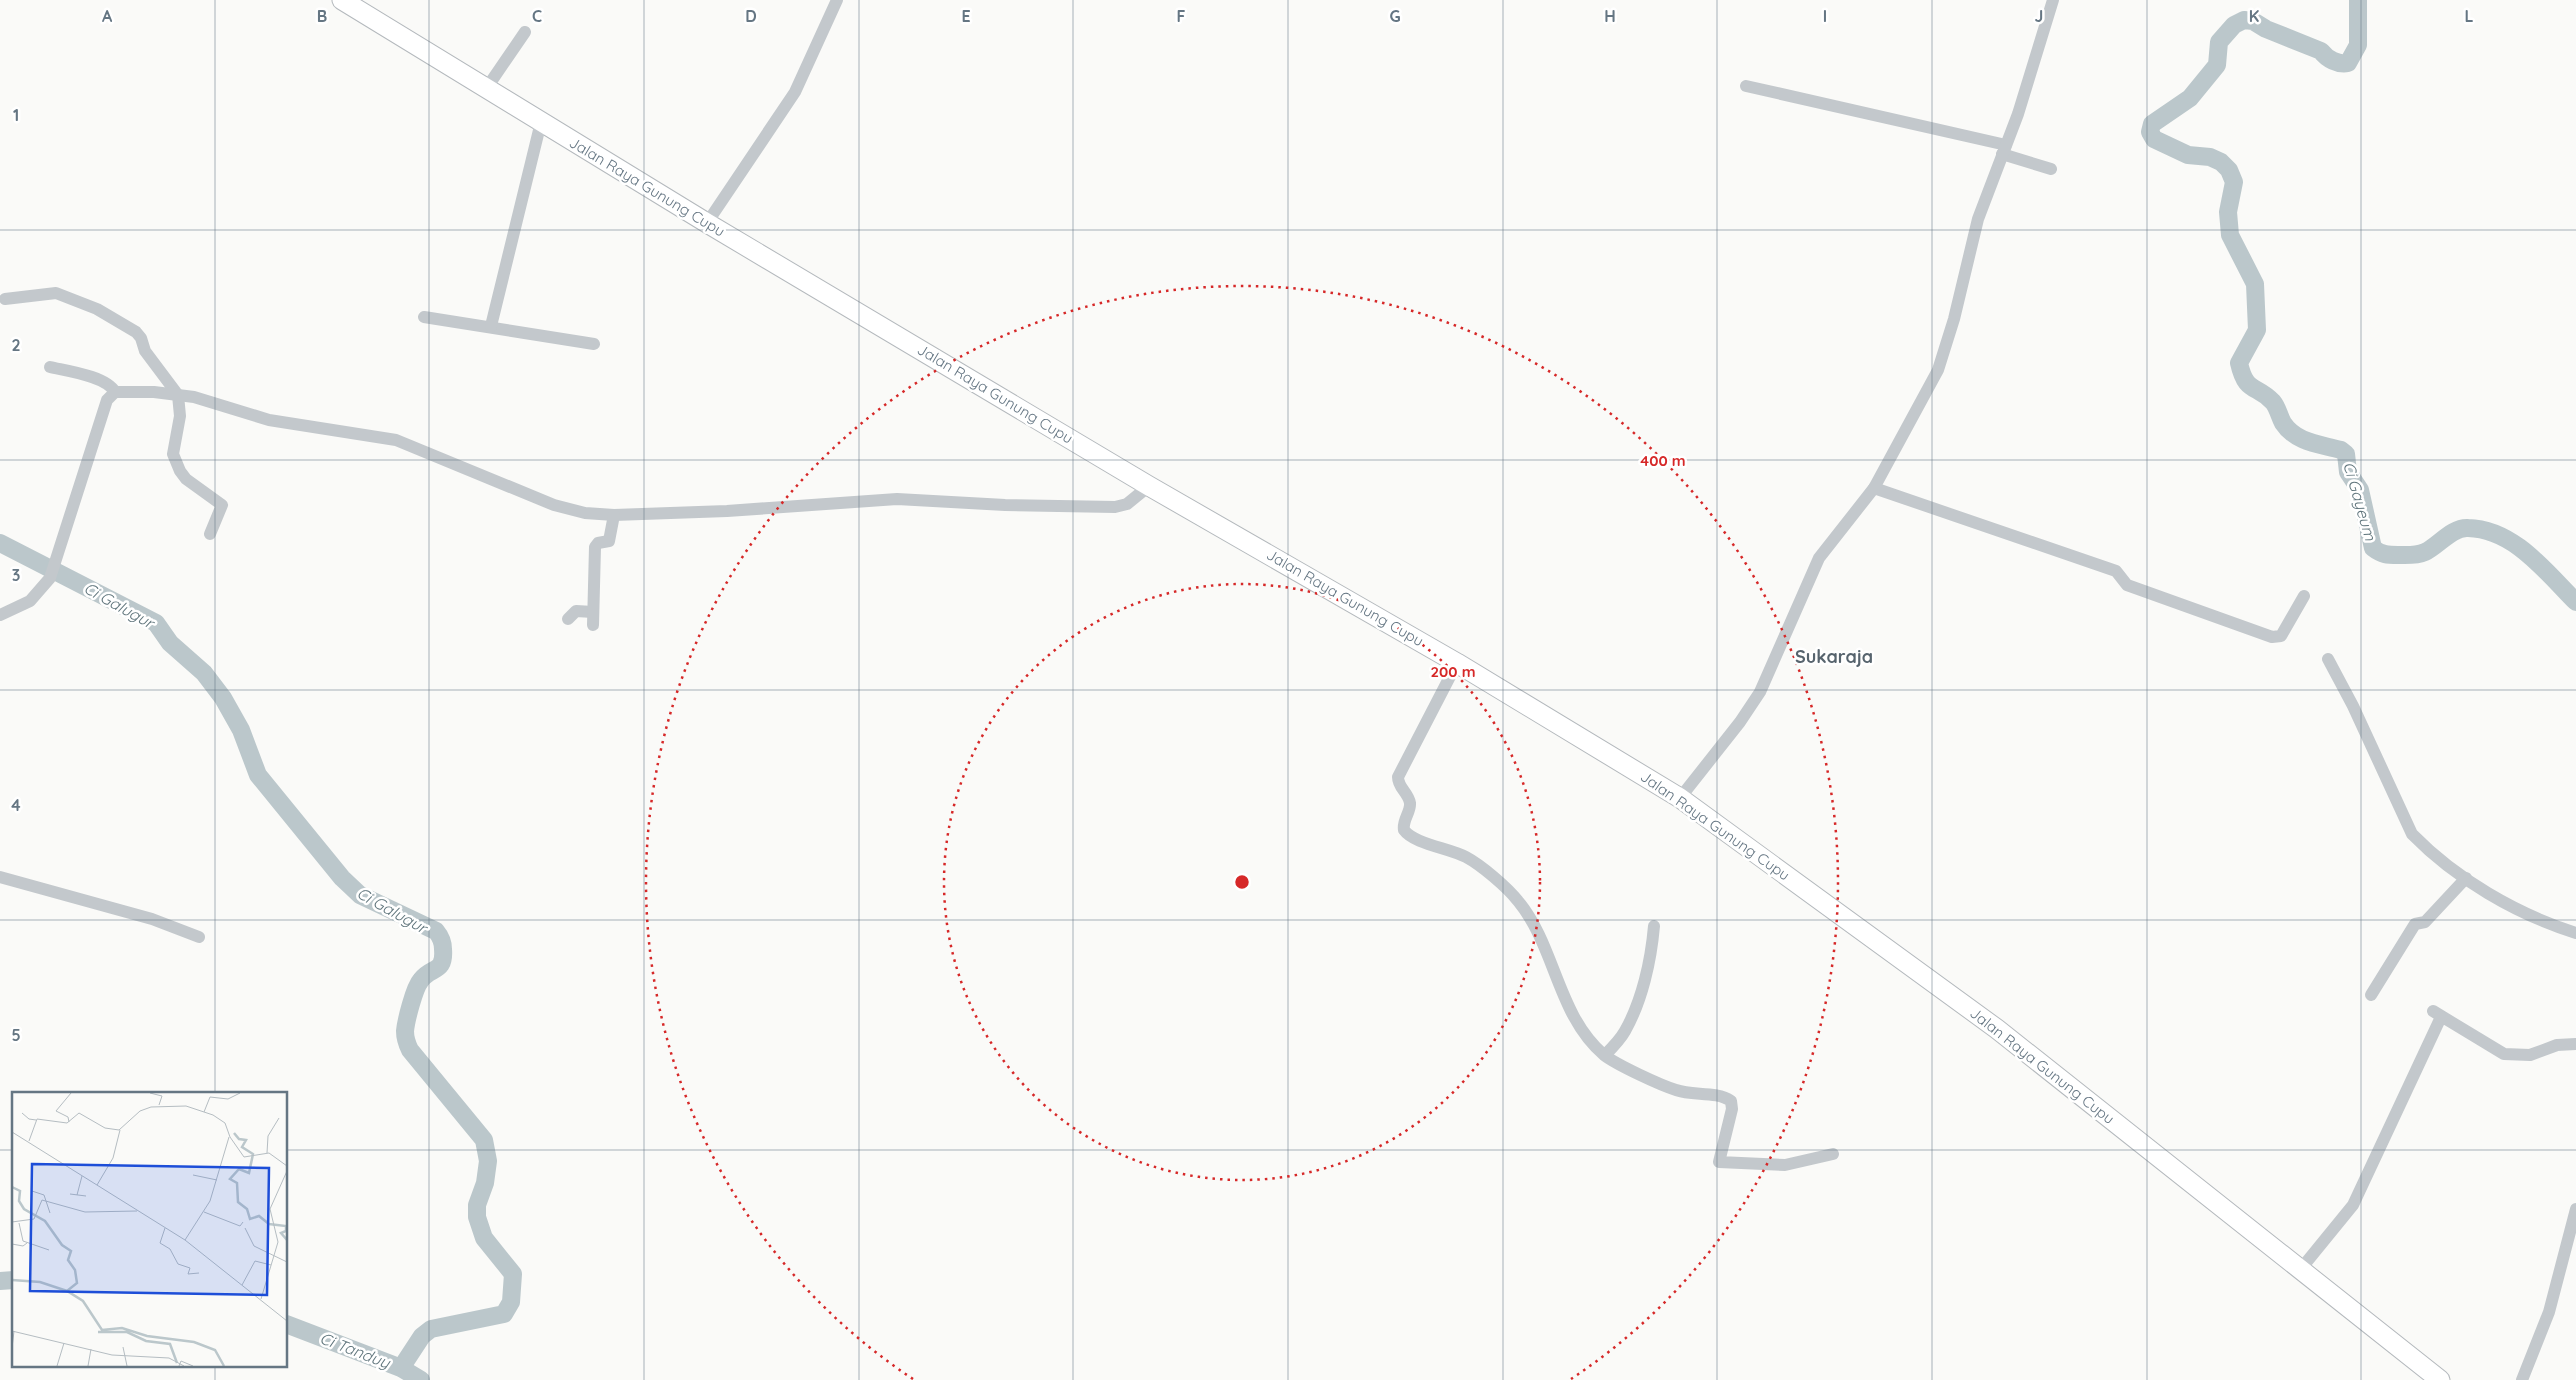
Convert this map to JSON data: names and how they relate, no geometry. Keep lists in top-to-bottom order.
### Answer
{
  "streets": {
    "highway": ["Jalan Raya Gunung Cupu"]
  },
  "districts": ["Sukaraja"],
  "water": ["Ci Gayeum", "Ci Galugur", "Ci Tanduy"],
  "grid": {
    "columns": [
      "A",
      "B",
      "C",
      "D",
      "E",
      "F",
      "G",
      "H",
      "I",
      "J",
      "K",
      "L"
    ],
    "rows": [
      "1",
      "2",
      "3",
      "4",
      "5"
    ]
  },
  "rings": ["400 m", "200 m"]
}
